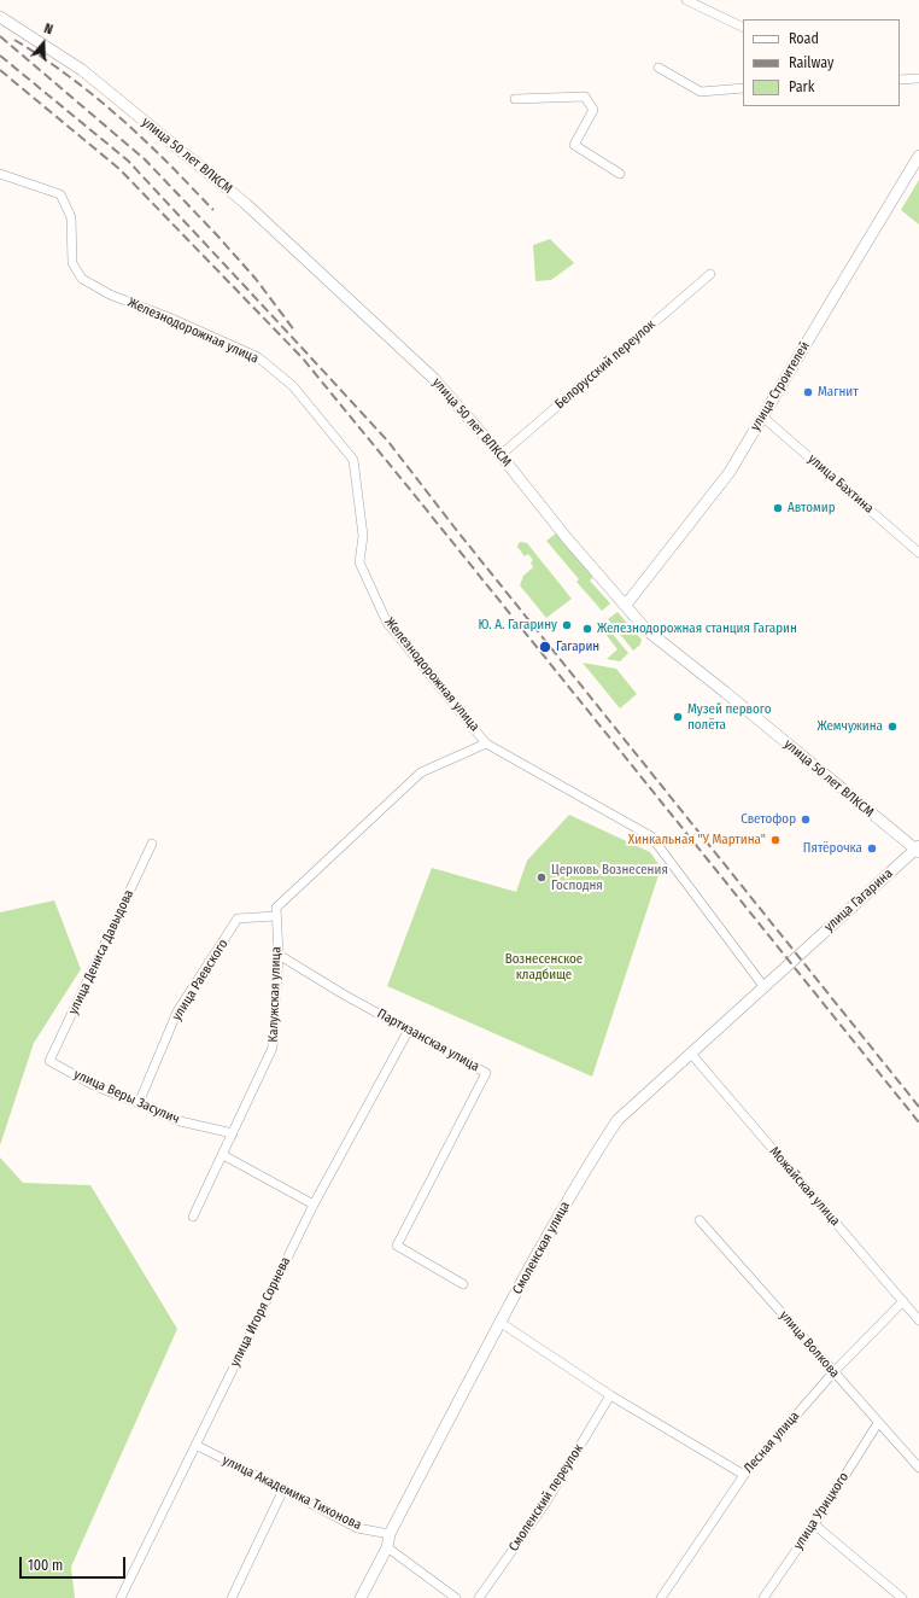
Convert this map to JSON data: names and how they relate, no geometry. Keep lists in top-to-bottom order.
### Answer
{
  "streets": {
    "main road": [
      "улица 50 лет ВЛКСМ",
      "улица Строителей",
      "улица Гагарина",
      "Смоленская улица"
    ],
    "street": [
      "Железнодорожная улица",
      "Белорусский переулок",
      "улица Бахтина",
      "улица Дениса Давыдова",
      "улица Раевского",
      "Калужская улица",
      "Партизанская улица",
      "улица Веры Засулич",
      "Можайская улица",
      "улица Игоря Сорнева",
      "улица Волкова",
      "Лесная улица",
      "улица Академика Тихонова",
      "Смоленский переулок",
      "улица Урицкого"
    ]
  },
  "crossings": [
    ["улица 50 лет ВЛКСМ", "Белорусский переулок"],
    ["улица 50 лет ВЛКСМ", "улица Строителей"],
    ["улица 50 лет ВЛКСМ", "улица Гагарина"],
    ["Железнодорожная улица", "Смоленская улица"],
    ["улица Строителей", "улица Бахтина"],
    ["улица Гагарина", "Смоленская улица"],
    ["улица Дениса Давыдова", "улица Веры Засулич"],
    ["улица Раевского", "Калужская улица"],
    ["улица Раевского", "улица Веры Засулич"],
    ["Калужская улица", "Партизанская улица"],
    ["Калужская улица", "улица Веры Засулич"],
    ["Партизанская улица", "улица Игоря Сорнева"],
    ["Можайская улица", "Смоленская улица"],
    ["Можайская улица", "Лесная улица"],
    ["Смоленская улица", "улица Академика Тихонова"],
    ["улица Игоря Сорнева", "улица Академика Тихонова"],
    ["улица Волкова", "Лесная улица"],
    ["улица Волкова", "улица Урицкого"]
  ],
  "parks": ["Вознесенское кладбище"],
  "places": [
    "Магнит",
    "Автомир",
    "Ю. А. Гагарину",
    "Железнодорожная станция Гагарин",
    "Гагарин",
    "Музей первого полёта",
    "Жемчужина",
    "Светофор",
    "Хинкальная \"У Мартина\"",
    "Пятёрочка",
    "Церковь Вознесения Господня"
  ],
  "legend": ["Road", "Railway", "Park"],
  "scale_bar": "100 m",
  "north": "top"
}
